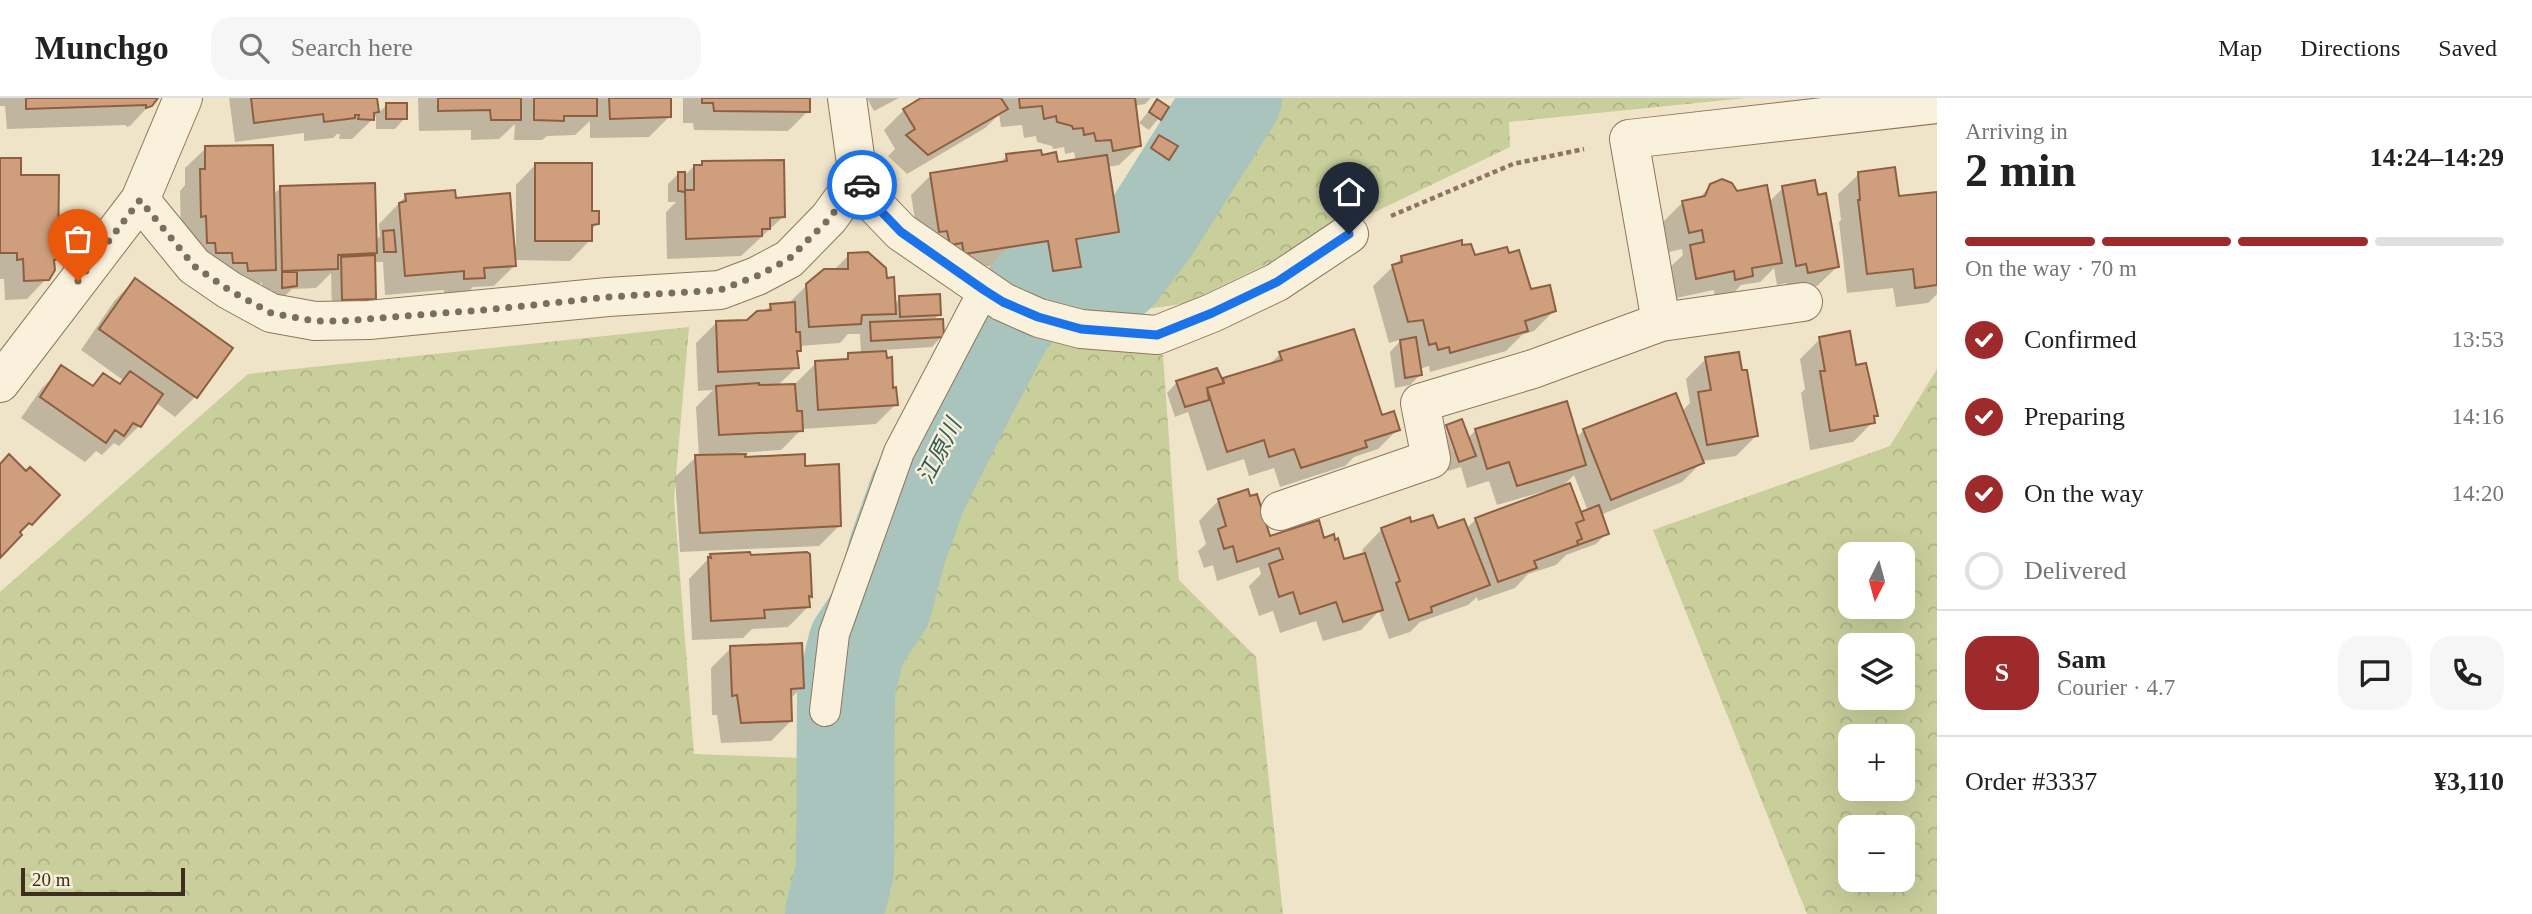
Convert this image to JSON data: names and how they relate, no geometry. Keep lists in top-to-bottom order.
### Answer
{
  "water": ["江原川"],
  "scale_bar": "20 m",
  "north": "bottom",
  "page": {
    "header": "Munchgo",
    "search": "Search here",
    "nav": ["Map", "Directions", "Saved"],
    "heading": ["2 min", "Arriving in", "14:24–14:29"],
    "panel": [
      "Sam",
      "Courier · 4.7",
      "Order #3337",
      "¥3,110"
    ],
    "bar": "On the way · 70 m",
    "list": [
      ["Confirmed", "13:53"],
      ["Preparing", "14:16"],
      ["On the way", "14:20"],
      "Delivered"
    ],
    "map_buttons": ["+", "−"],
    "round": "S",
    "scale": "20 m"
  }
}
